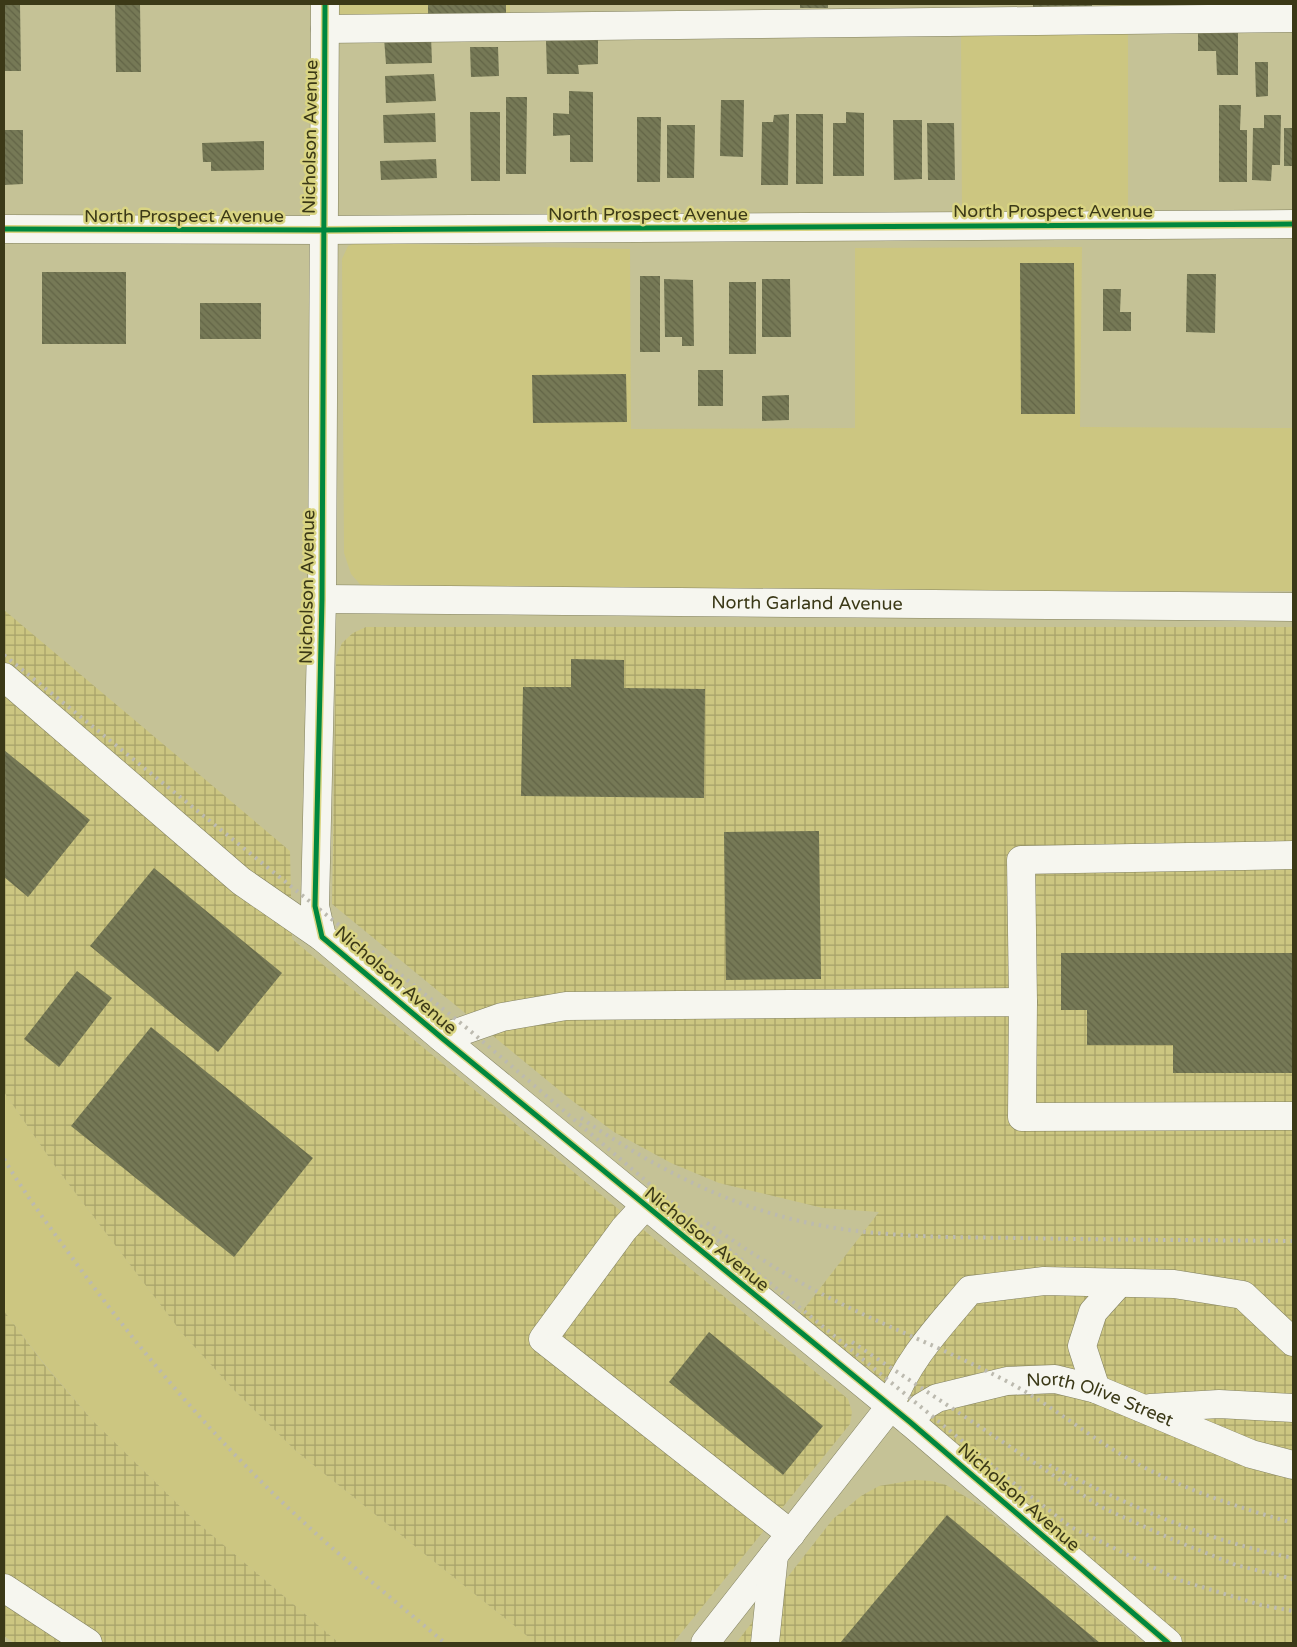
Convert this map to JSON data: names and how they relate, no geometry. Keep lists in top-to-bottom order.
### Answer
{
  "streets": {
    "street": [
      "Nicholson Avenue",
      "North Prospect Avenue",
      "North Garland Avenue",
      "North Olive Street"
    ]
  },
  "crossings": [
    ["Nicholson Avenue", "North Prospect Avenue"],
    ["Nicholson Avenue", "North Garland Avenue"],
    ["Nicholson Avenue", "North Olive Street"]
  ]
}
